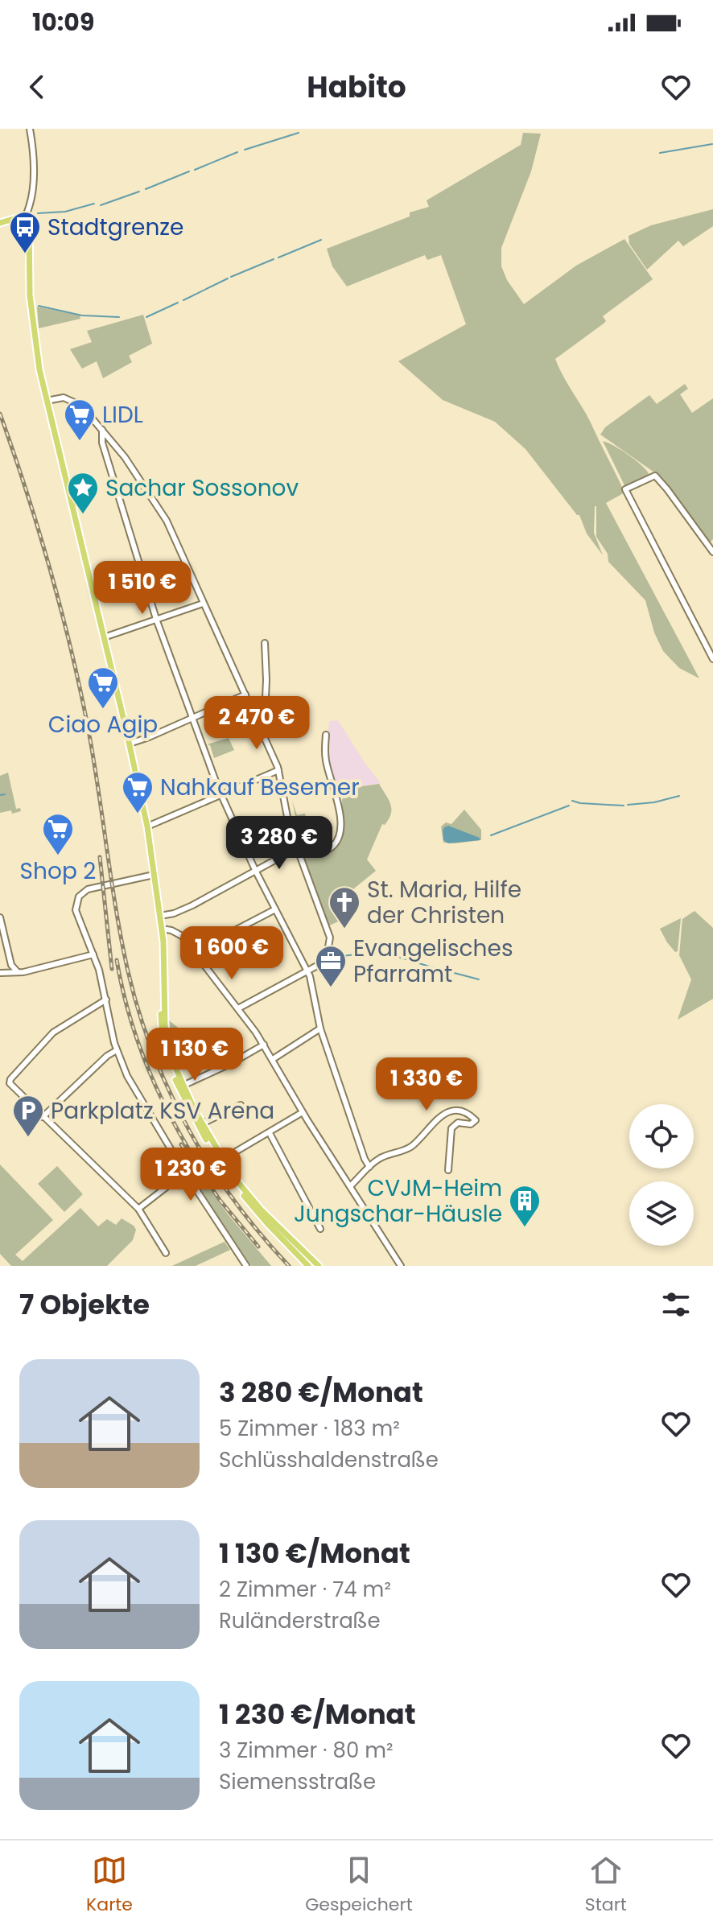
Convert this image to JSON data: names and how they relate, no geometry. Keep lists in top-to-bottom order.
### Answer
{
  "places": {
    "bus stop": ["Stadtgrenze"],
    "supermarket": [
      "LIDL",
      "Ciao Agip",
      "Nahkauf Besemer",
      "Shop 2"
    ],
    "place": ["Sachar Sossonov"],
    "church": ["St. Maria, Hilfe der Christen"],
    "office": ["Evangelisches Pfarramt"],
    "parking": ["Parkplatz KSV Arena"],
    "building": ["CVJM-Heim Jungschar-Häusle"]
  },
  "page": {
    "status": "10:09",
    "header": "Habito",
    "price": [
      "1 510 €",
      "2 470 €",
      "3 280 €",
      "1 600 €",
      "1 130 €",
      "1 330 €",
      "1 230 €"
    ],
    "heading": "7 Objekte",
    "list": [
      {
        "name": "3 280 €/Monat",
        "note": "5 Zimmer · 183 m² · Schlüsshaldenstraße"
      },
      {
        "name": "1 130 €/Monat",
        "note": "2 Zimmer · 74 m² · Ruländerstraße"
      },
      {
        "name": "1 230 €/Monat",
        "note": "3 Zimmer · 80 m² · Siemensstraße"
      }
    ],
    "tabs": ["Karte", "Gespeichert", "Start"]
  }
}
